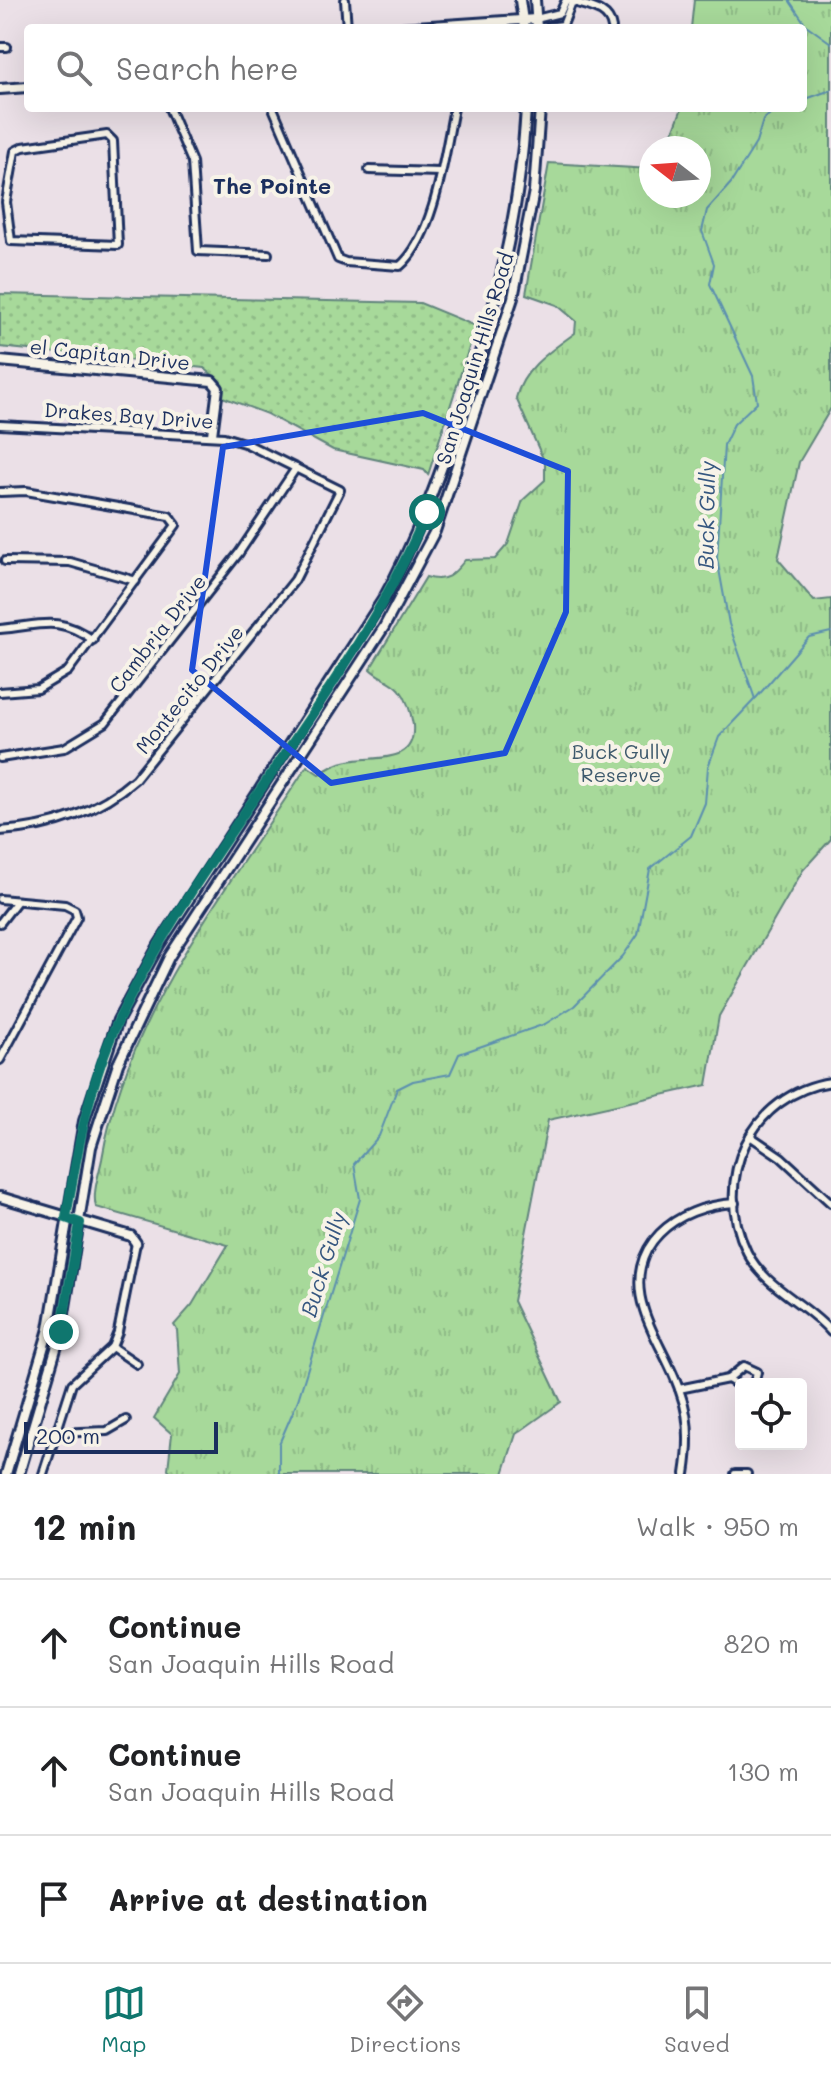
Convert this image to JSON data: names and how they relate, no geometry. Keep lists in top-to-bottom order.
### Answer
{
  "streets": {
    "main road": ["el Capitan Drive", "San Joaquin Hills Road"],
    "street": ["Drakes Bay Drive", "Cambria Drive", "Montecito Drive"]
  },
  "crossings": [
    ["el Capitan Drive", "Drakes Bay Drive"],
    ["Drakes Bay Drive", "Cambria Drive"],
    ["Drakes Bay Drive", "Montecito Drive"]
  ],
  "districts": ["The Pointe"],
  "water": ["Buck Gully"],
  "parks": ["Buck Gully Reserve"],
  "scale_bar": "200 m",
  "north": "left",
  "page": {
    "search": "Search here",
    "scale": "200 m",
    "heading": ["12 min", "Walk · 950 m"],
    "list": [
      ["Continue", "San Joaquin Hills Road", "820 m"],
      ["Continue", "San Joaquin Hills Road", "130 m"],
      "Arrive at destination"
    ],
    "nav": ["Map", "Directions", "Saved"]
  }
}
